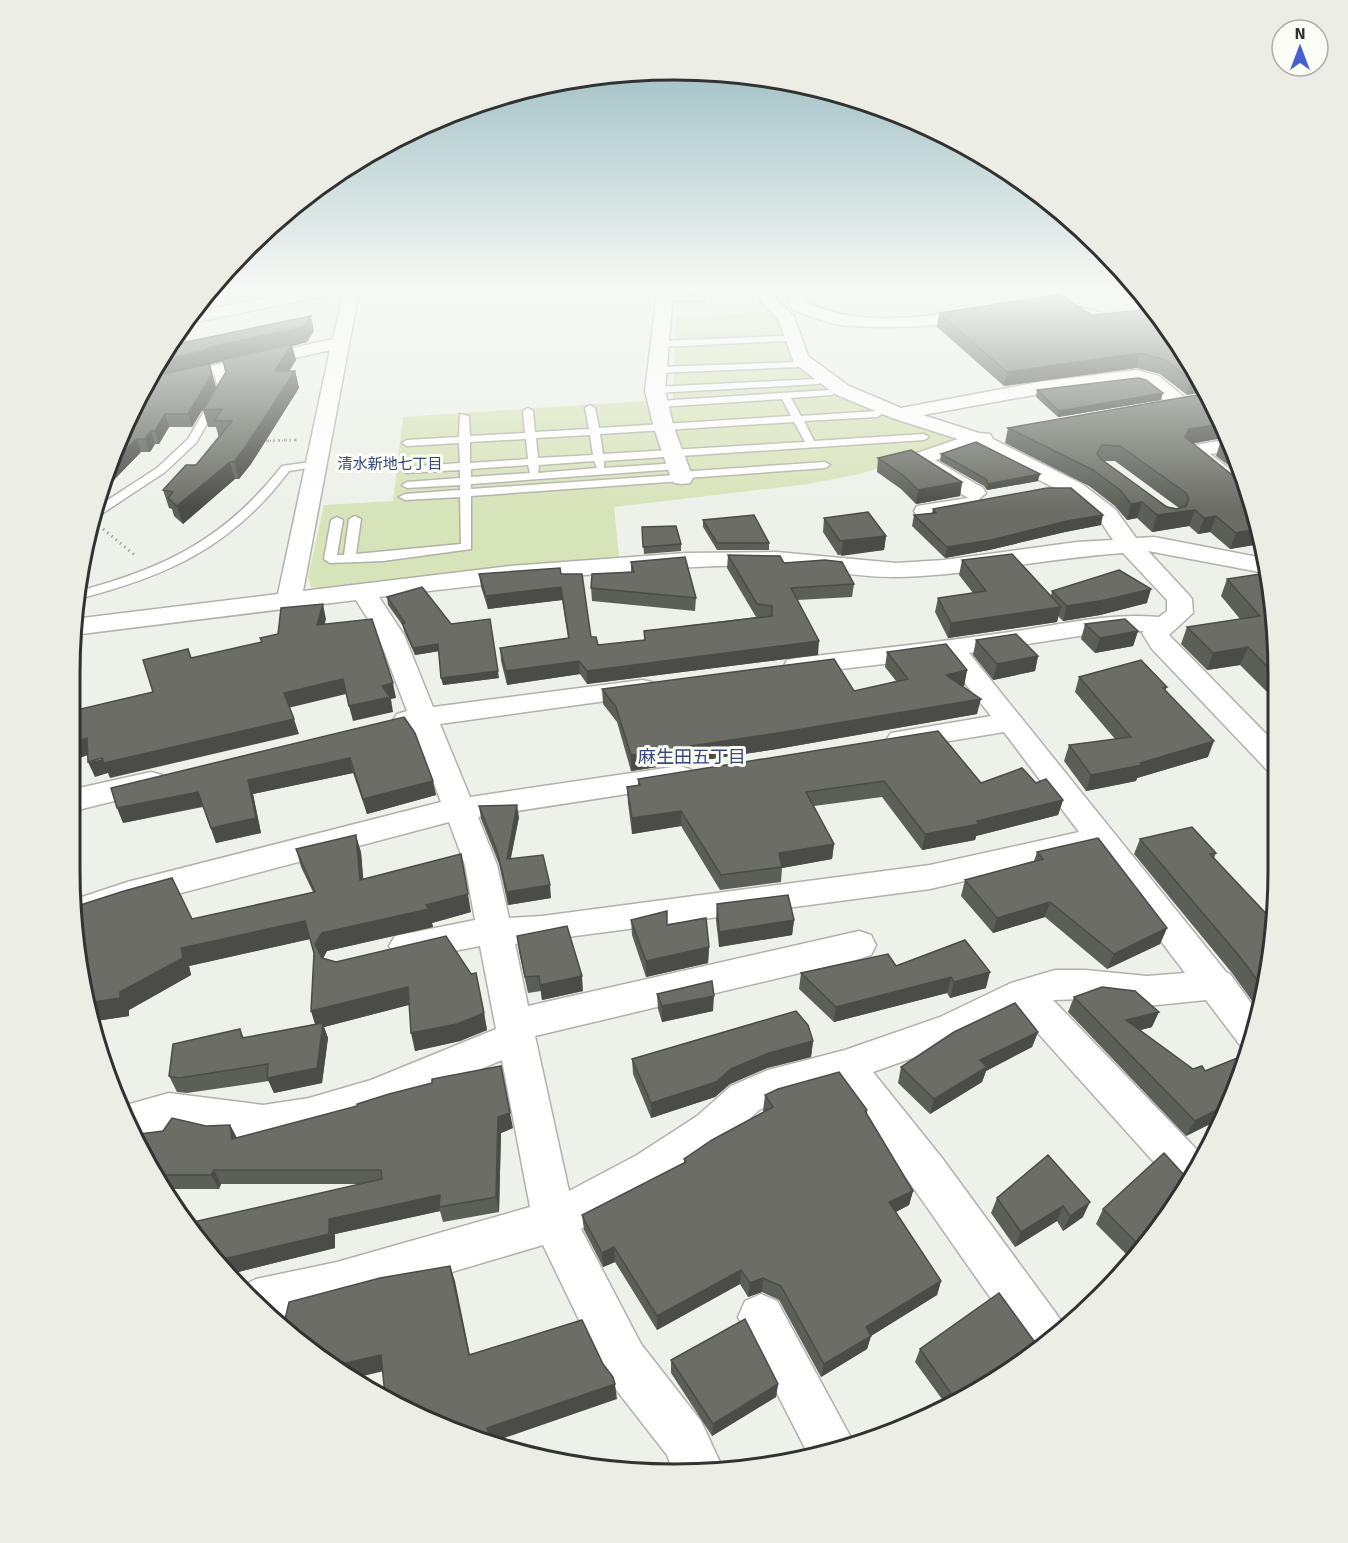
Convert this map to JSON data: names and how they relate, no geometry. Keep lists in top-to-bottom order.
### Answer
{
  "districts": ["清水新地七丁目", "麻生田五丁目"],
  "north": "top"
}
